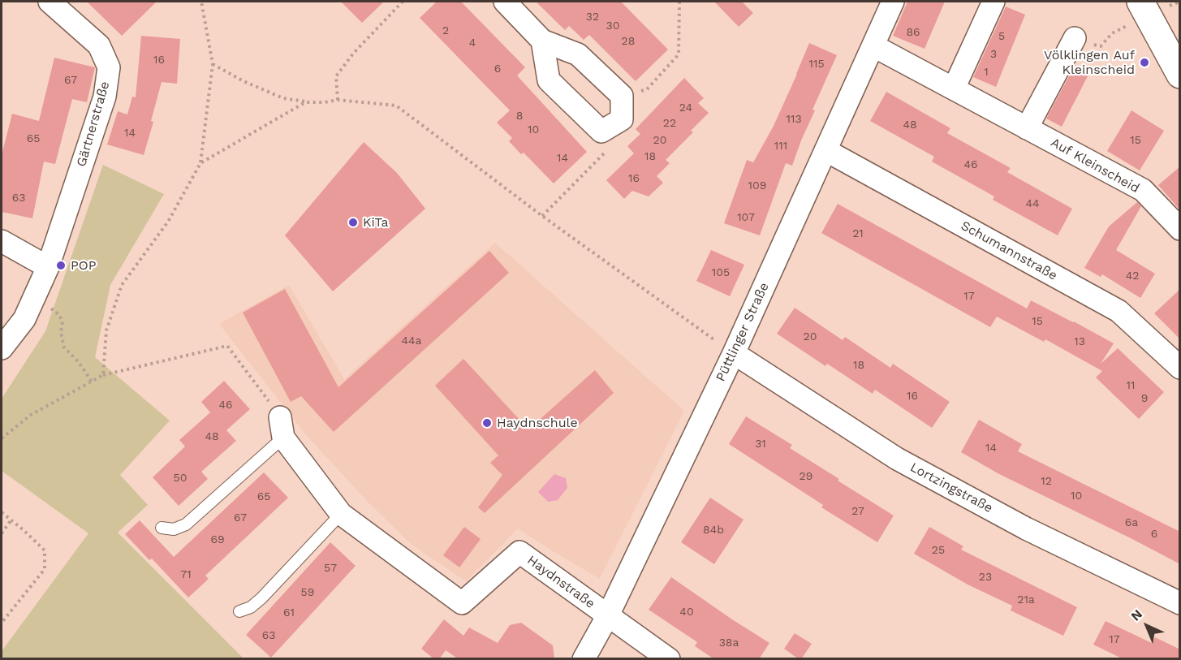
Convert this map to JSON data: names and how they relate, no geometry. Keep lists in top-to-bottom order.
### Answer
{
  "streets": {
    "street": [
      "Gärtnerstraße",
      "Auf Kleinscheid",
      "Schumannstraße",
      "Püttlinger Straße",
      "Lortzingstraße",
      "Haydnstraße"
    ]
  },
  "crossings": [
    ["Auf Kleinscheid", "Püttlinger Straße"],
    ["Schumannstraße", "Püttlinger Straße"],
    ["Püttlinger Straße", "Lortzingstraße"],
    ["Püttlinger Straße", "Haydnstraße"]
  ],
  "places": [
    "Völklingen Auf Kleinscheid",
    "KiTa",
    "POP",
    "Haydnschule"
  ],
  "house_numbers": [
    "32",
    "30",
    "2",
    "86",
    "5",
    "28",
    "4",
    "3",
    "16",
    "115",
    "6",
    "1",
    "67",
    "24",
    "8",
    "113",
    "22",
    "48",
    "10",
    "14",
    "65",
    "20",
    "15",
    "111",
    "18",
    "14",
    "46",
    "16",
    "109",
    "63",
    "44",
    "107",
    "21",
    "105",
    "42",
    "17",
    "15",
    "20",
    "44a",
    "13",
    "18",
    "11",
    "16",
    "9",
    "46",
    "48",
    "31",
    "14",
    "29",
    "50",
    "12",
    "10",
    "65",
    "27",
    "67",
    "6a",
    "84b",
    "6",
    "69",
    "25",
    "57",
    "71",
    "23",
    "59",
    "21a",
    "40",
    "61",
    "63",
    "17",
    "38a"
  ],
  "north": "top left"
}
